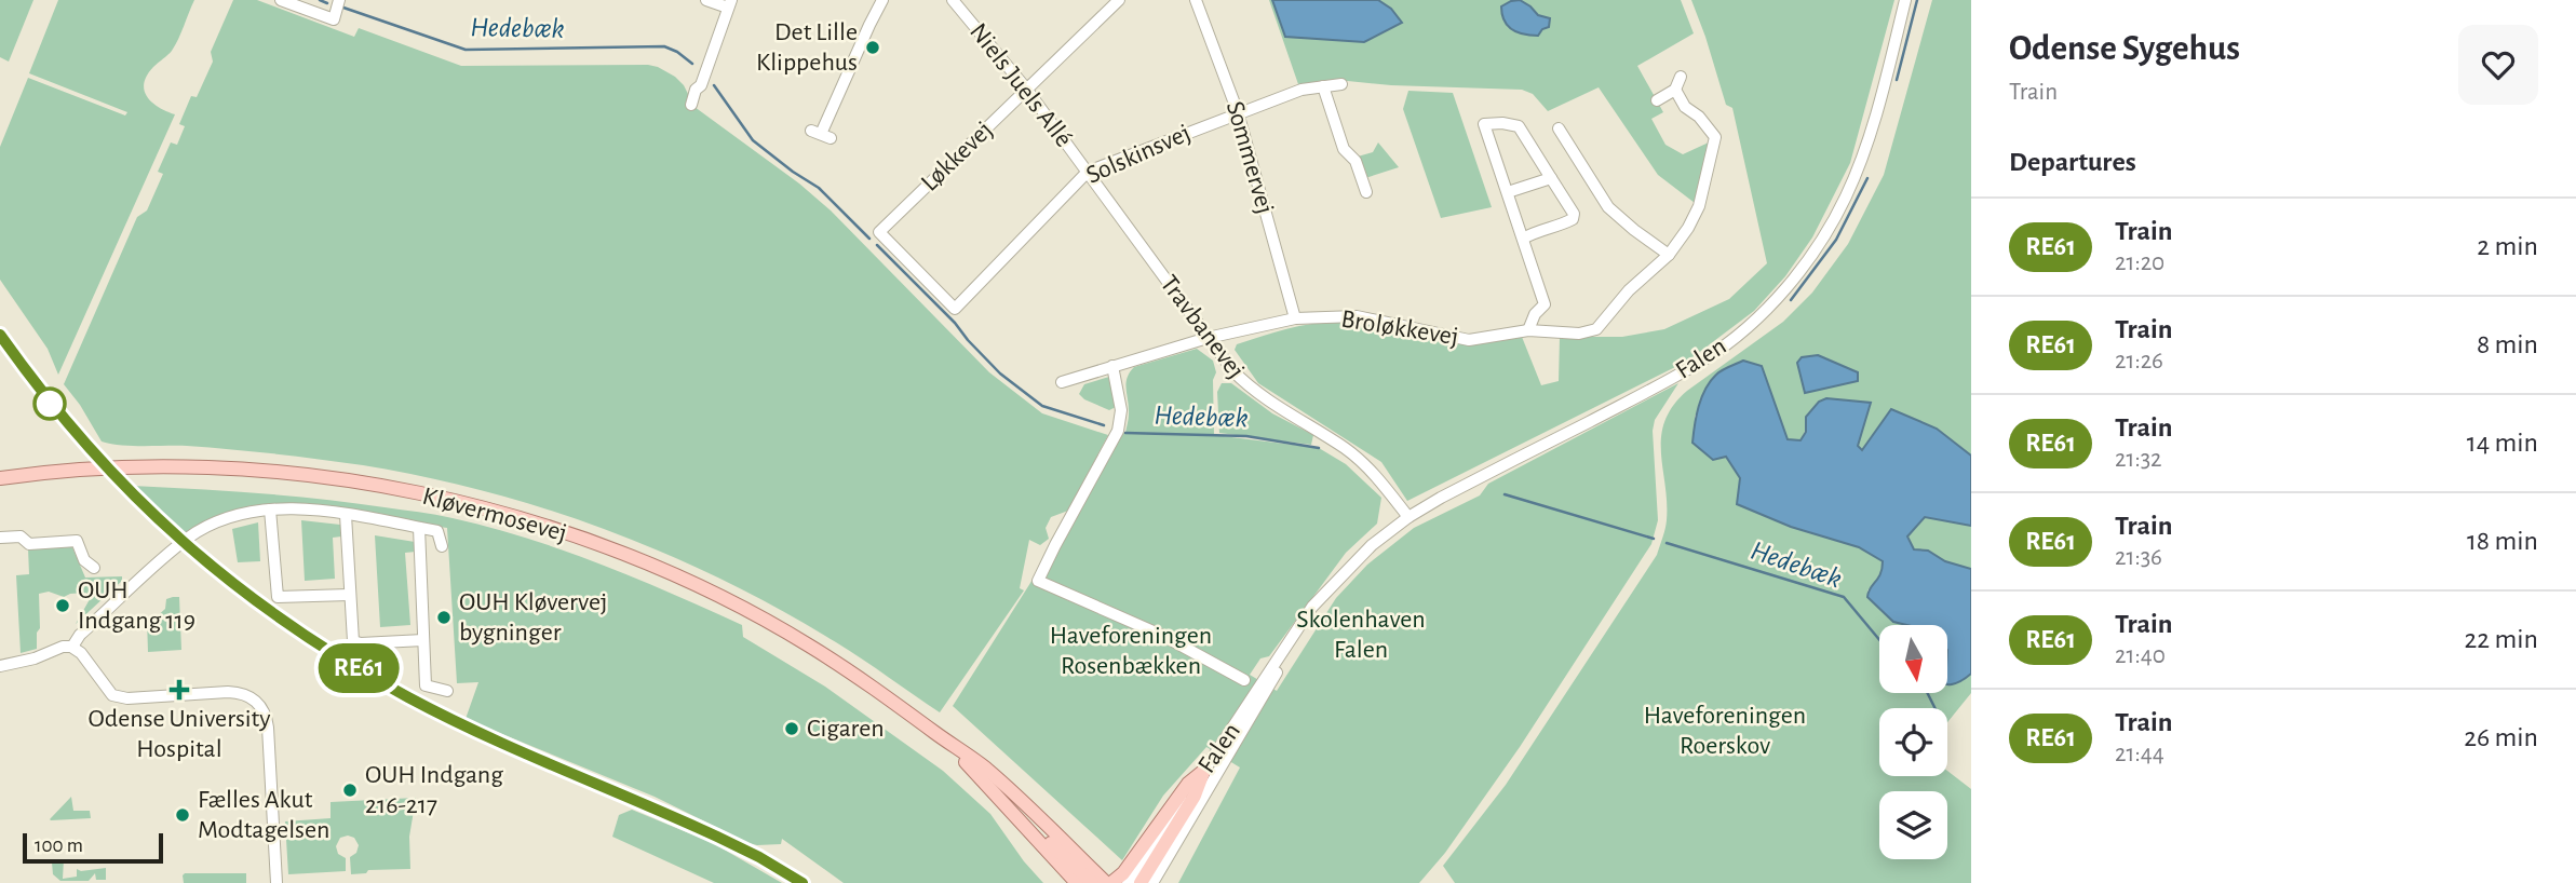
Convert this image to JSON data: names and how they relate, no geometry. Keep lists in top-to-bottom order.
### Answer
{
  "streets": {
    "main road": ["Kløvermosevej"],
    "street": [
      "Niels Juels Allé",
      "Solskinsvej",
      "Løkkevej",
      "Sommervej",
      "Travbanevej",
      "Broløkkevej",
      "Falen"
    ]
  },
  "crossings": [
    ["Niels Juels Allé", "Solskinsvej"],
    ["Niels Juels Allé", "Løkkevej"],
    ["Niels Juels Allé", "Travbanevej"],
    ["Solskinsvej", "Løkkevej"],
    ["Solskinsvej", "Sommervej"],
    ["Solskinsvej", "Travbanevej"],
    ["Sommervej", "Broløkkevej"],
    ["Travbanevej", "Broløkkevej"],
    ["Travbanevej", "Falen"]
  ],
  "water": ["Hedebæk"],
  "parks": ["Skolenhaven Falen", "Haveforeningen Rosenbækken", "Haveforeningen Roerskov"],
  "places": {
    "other": [
      "Det Lille Klippehus",
      "OUH Indgang 119",
      "OUH Kløvervej bygninger",
      "Cigaren",
      "OUH Indgang 216-217",
      "Fælles Akut Modtagelsen"
    ],
    "health": ["Odense University Hospital"]
  },
  "scale_bar": "100 m",
  "north": "bottom",
  "page": {
    "on_map": "RE61",
    "heading": [
      ["Odense Sygehus", "Train"],
      "Departures"
    ],
    "list": [
      {
        "mark": "RE61",
        "name": "Train",
        "note": "21:20",
        "value": "2 min"
      },
      {
        "mark": "RE61",
        "name": "Train",
        "note": "21:26",
        "value": "8 min"
      },
      {
        "mark": "RE61",
        "name": "Train",
        "note": "21:32",
        "value": "14 min"
      },
      {
        "mark": "RE61",
        "name": "Train",
        "note": "21:36",
        "value": "18 min"
      },
      {
        "mark": "RE61",
        "name": "Train",
        "note": "21:40",
        "value": "22 min"
      },
      {
        "mark": "RE61",
        "name": "Train",
        "note": "21:44",
        "value": "26 min"
      }
    ],
    "scale": "100 m"
  }
}
